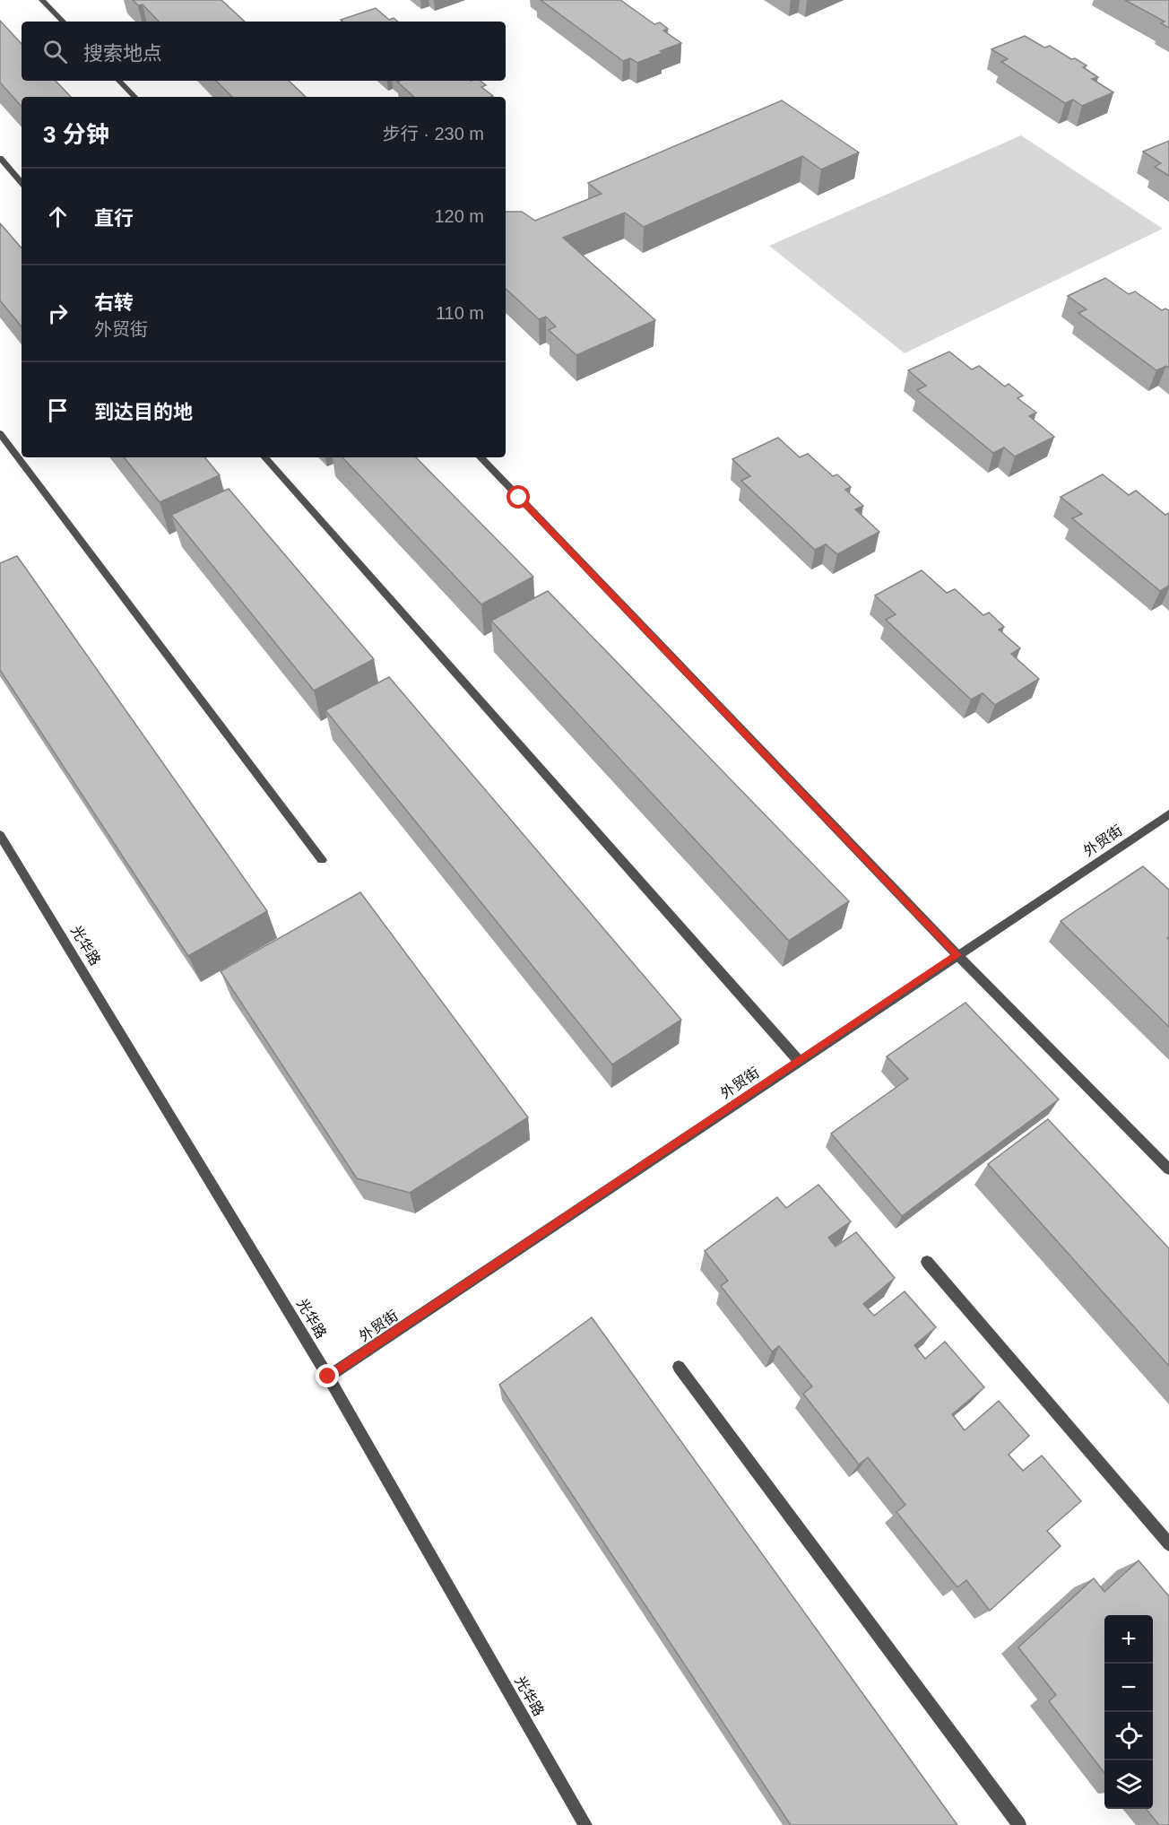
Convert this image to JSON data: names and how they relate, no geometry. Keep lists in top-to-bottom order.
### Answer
{
  "streets": {
    "street": ["外贸街", "光华路"]
  },
  "crossings": [
    ["外贸街", "光华路"]
  ],
  "page": {
    "search": "搜索地点",
    "heading": ["3 分钟", "步行 · 230 m"],
    "list": [
      ["直行", "120 m"],
      ["右转", "外贸街", "110 m"],
      "到达目的地"
    ],
    "map_buttons": ["+", "−"]
  }
}
